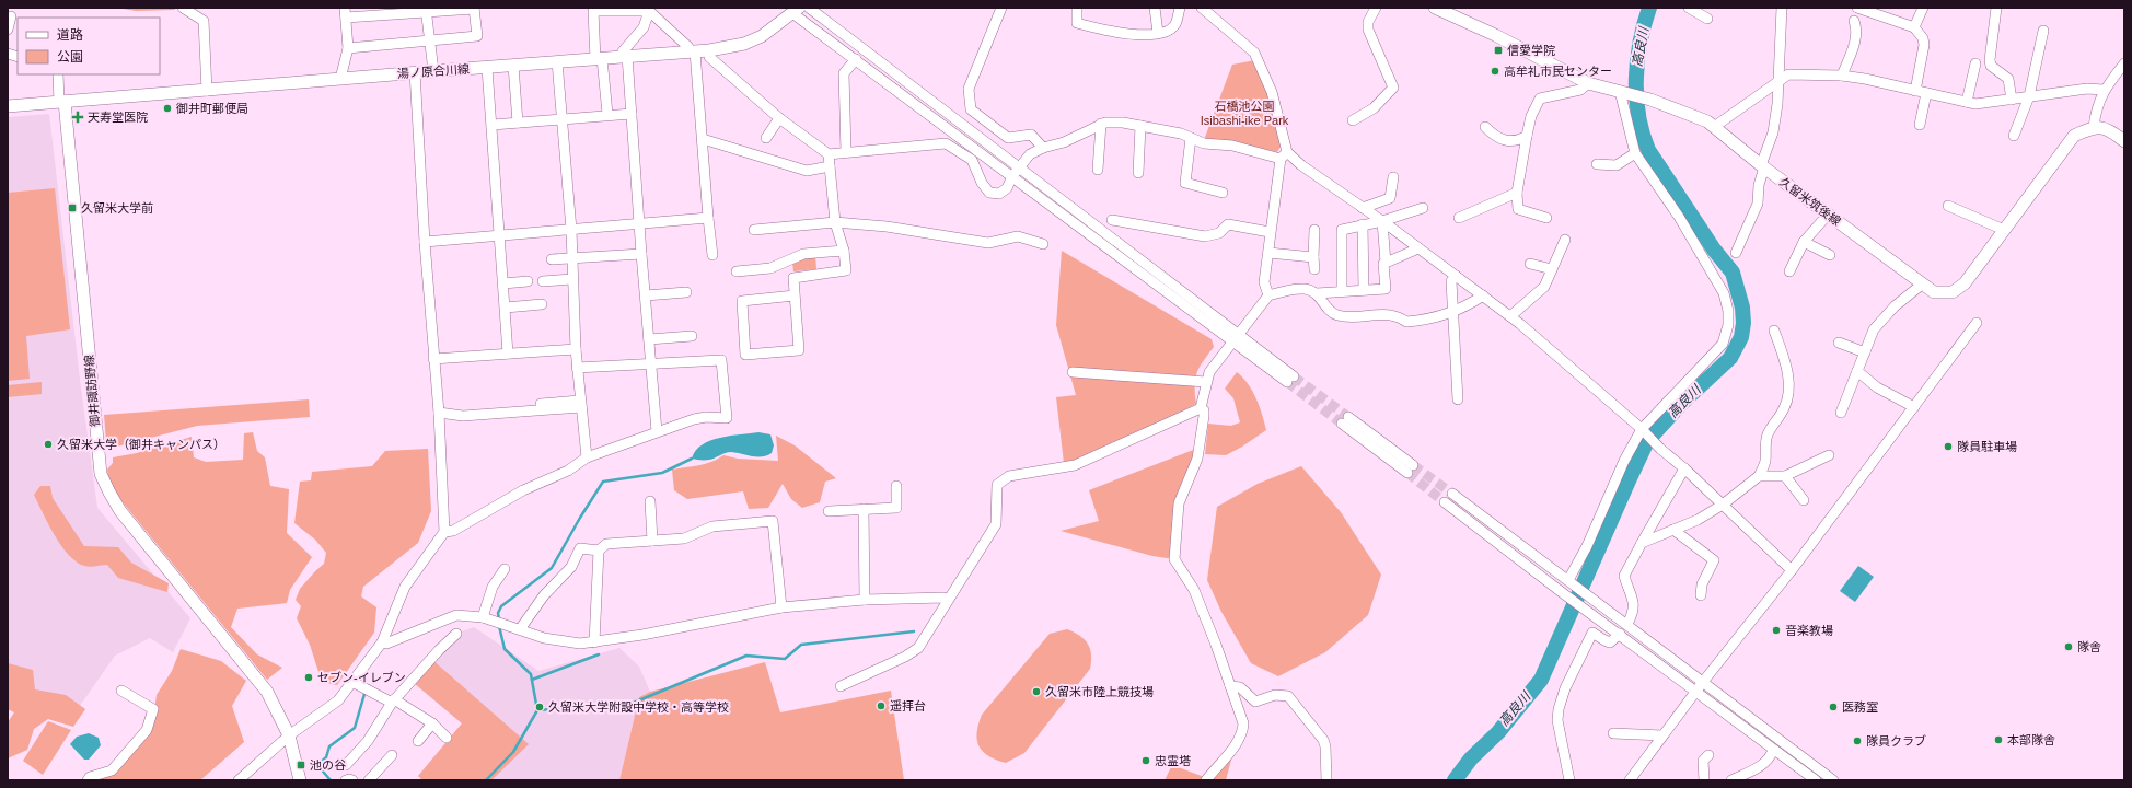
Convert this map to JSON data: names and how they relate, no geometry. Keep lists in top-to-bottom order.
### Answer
{
  "streets": {
    "main road": ["湯ノ原合川線", "久留米筑後線", "御井諏訪野線"]
  },
  "crossings": [
    ["湯ノ原合川線", "御井諏訪野線"]
  ],
  "water": ["高良川"],
  "parks": ["石橋池公園 Isibashi-ike Park"],
  "places": {
    "transit": ["信愛学院", "久留米大学前", "池の谷"],
    "other": [
      "高牟礼市民センター",
      "御井町郵便局",
      "久留米大学（御井キャンパス）",
      "隊員駐車場",
      "音楽教場",
      "隊舎",
      "セブン-イレブン",
      "久留米市陸上競技場",
      "遥拝台",
      "久留米大学附設中学校・高等学校",
      "医務室",
      "本部隊舎",
      "隊員クラブ",
      "忠霊塔"
    ],
    "health": ["天寿堂医院"]
  },
  "legend": ["道路", "公園"]
}
